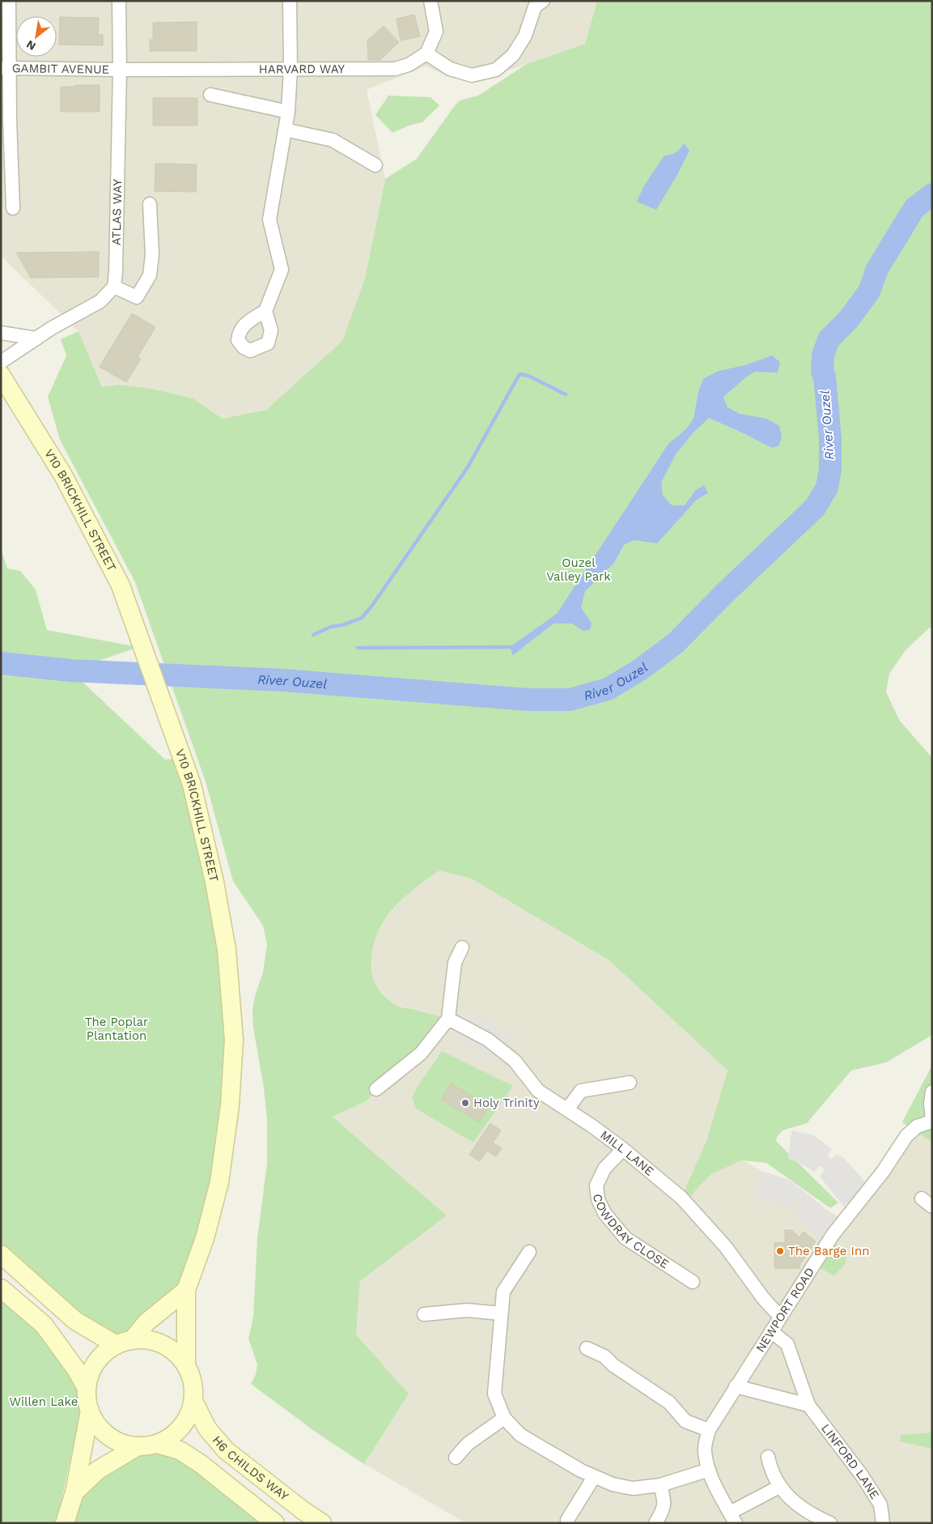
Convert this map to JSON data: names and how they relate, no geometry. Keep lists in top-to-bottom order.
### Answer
{
  "streets": {
    "street": [
      "GAMBIT AVENUE",
      "HARVARD WAY",
      "ATLAS WAY",
      "V10 BRICKHILL STREET",
      "MILL LANE",
      "COWDRAY CLOSE",
      "NEWPORT ROAD",
      "LINFORD LANE",
      "H6 CHILDS WAY"
    ]
  },
  "crossings": [
    ["GAMBIT AVENUE", "HARVARD WAY"],
    ["GAMBIT AVENUE", "ATLAS WAY"],
    ["HARVARD WAY", "ATLAS WAY"],
    ["V10 BRICKHILL STREET", "H6 CHILDS WAY"],
    ["MILL LANE", "COWDRAY CLOSE"],
    ["MILL LANE", "NEWPORT ROAD"],
    ["NEWPORT ROAD", "LINFORD LANE"]
  ],
  "water": ["River Ouzel"],
  "parks": ["Ouzel Valley Park", "The Poplar Plantation", "Willen Lake"],
  "places": ["Holy Trinity", "The Barge Inn"],
  "north": "bottom left"
}
